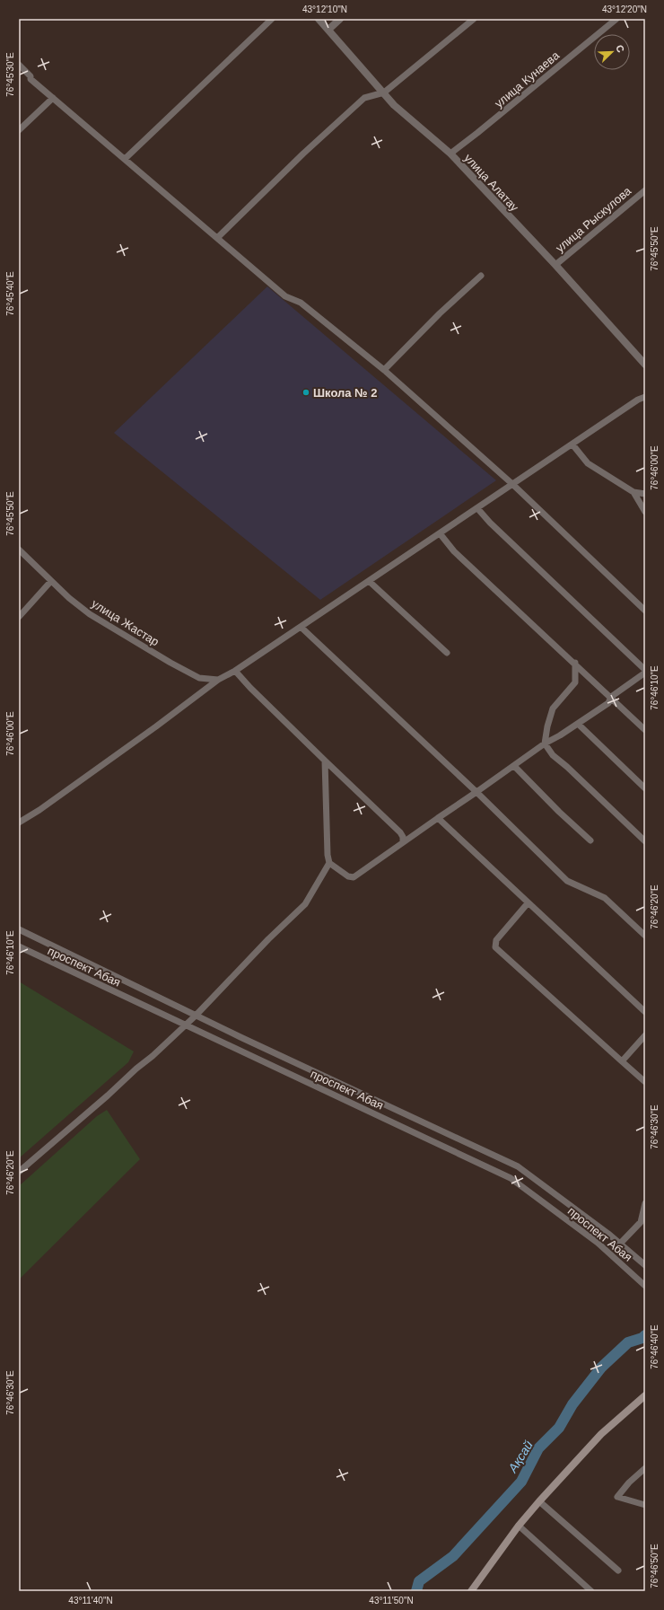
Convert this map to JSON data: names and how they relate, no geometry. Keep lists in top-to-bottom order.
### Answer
{
  "streets": {
    "street": [
      "улица Кунаева",
      "улица Алатау",
      "улица Рыскулова",
      "улица Жастар",
      "проспект Абая"
    ]
  },
  "crossings": [
    ["улица Кунаева", "улица Алатау"],
    ["улица Алатау", "улица Рыскулова"]
  ],
  "water": ["Ақсай"],
  "places": ["Школа № 2"],
  "north": "top right",
  "coordinates": [
    "43°12'10\"N",
    "43°12'20\"N",
    "76°45'30\"E",
    "76°45'50\"E",
    "76°45'40\"E",
    "76°46'00\"E",
    "76°46'10\"E",
    "76°46'20\"E",
    "76°46'30\"E",
    "76°46'40\"E",
    "76°46'50\"E",
    "43°11'40\"N",
    "43°11'50\"N"
  ]
}
